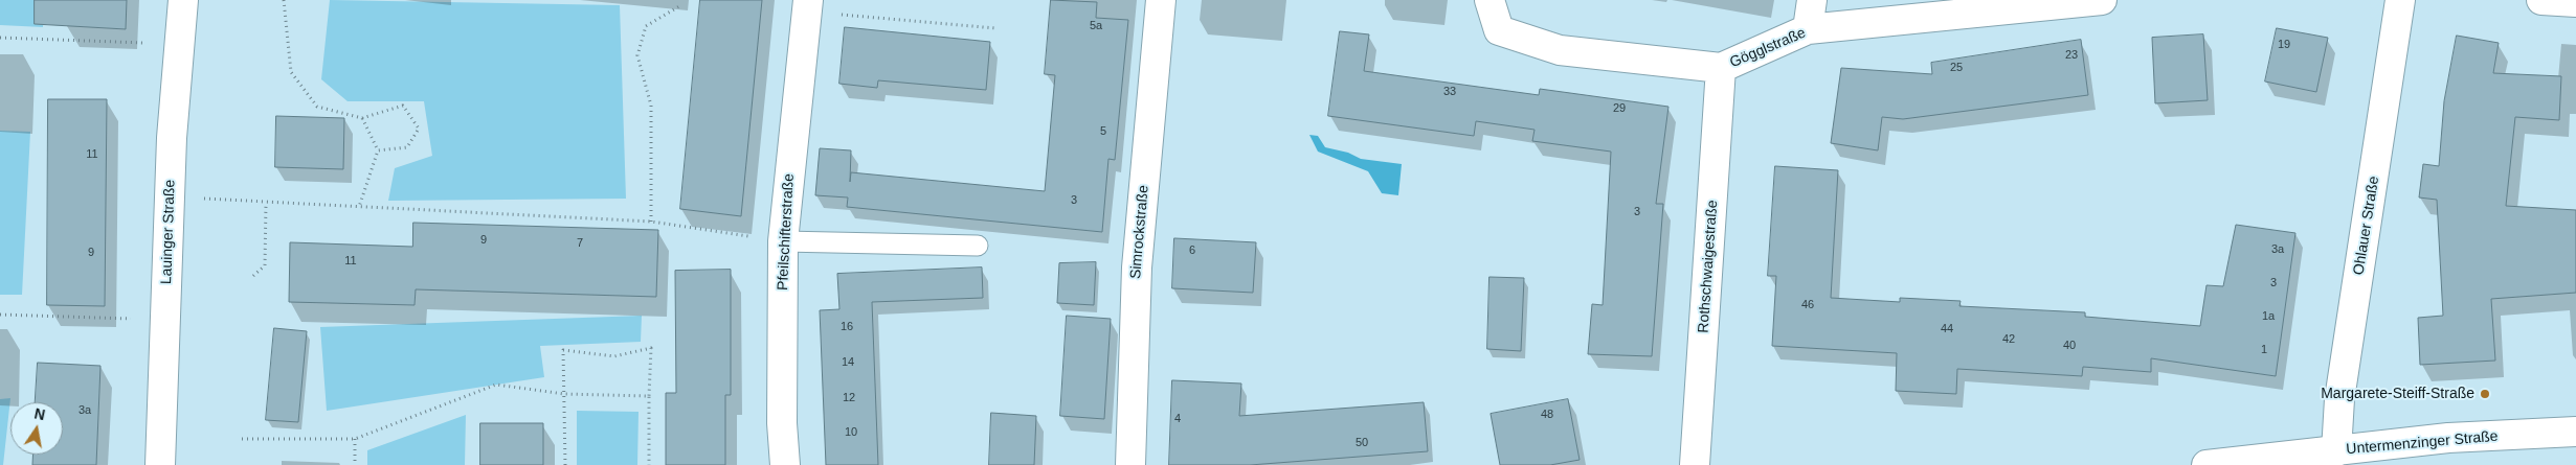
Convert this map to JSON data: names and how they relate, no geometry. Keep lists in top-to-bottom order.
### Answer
{
  "streets": {
    "street": [
      "Gögglstraße",
      "Ohlauer Straße",
      "Lauinger Straße",
      "Pfeilschifterstraße",
      "Simrockstraße",
      "Rothschwaigestraße",
      "Untermenzinger Straße"
    ]
  },
  "crossings": [
    ["Gögglstraße", "Rothschwaigestraße"],
    ["Ohlauer Straße", "Untermenzinger Straße"]
  ],
  "places": ["Margarete-Steiff-Straße"],
  "house_numbers": [
    "5a",
    "19",
    "23",
    "25",
    "33",
    "29",
    "5",
    "11",
    "3",
    "3",
    "9",
    "7",
    "3a",
    "6",
    "9",
    "11",
    "3",
    "46",
    "1a",
    "16",
    "44",
    "42",
    "40",
    "1",
    "14",
    "12",
    "3a",
    "48",
    "4",
    "10",
    "50"
  ],
  "north": "top"
}
